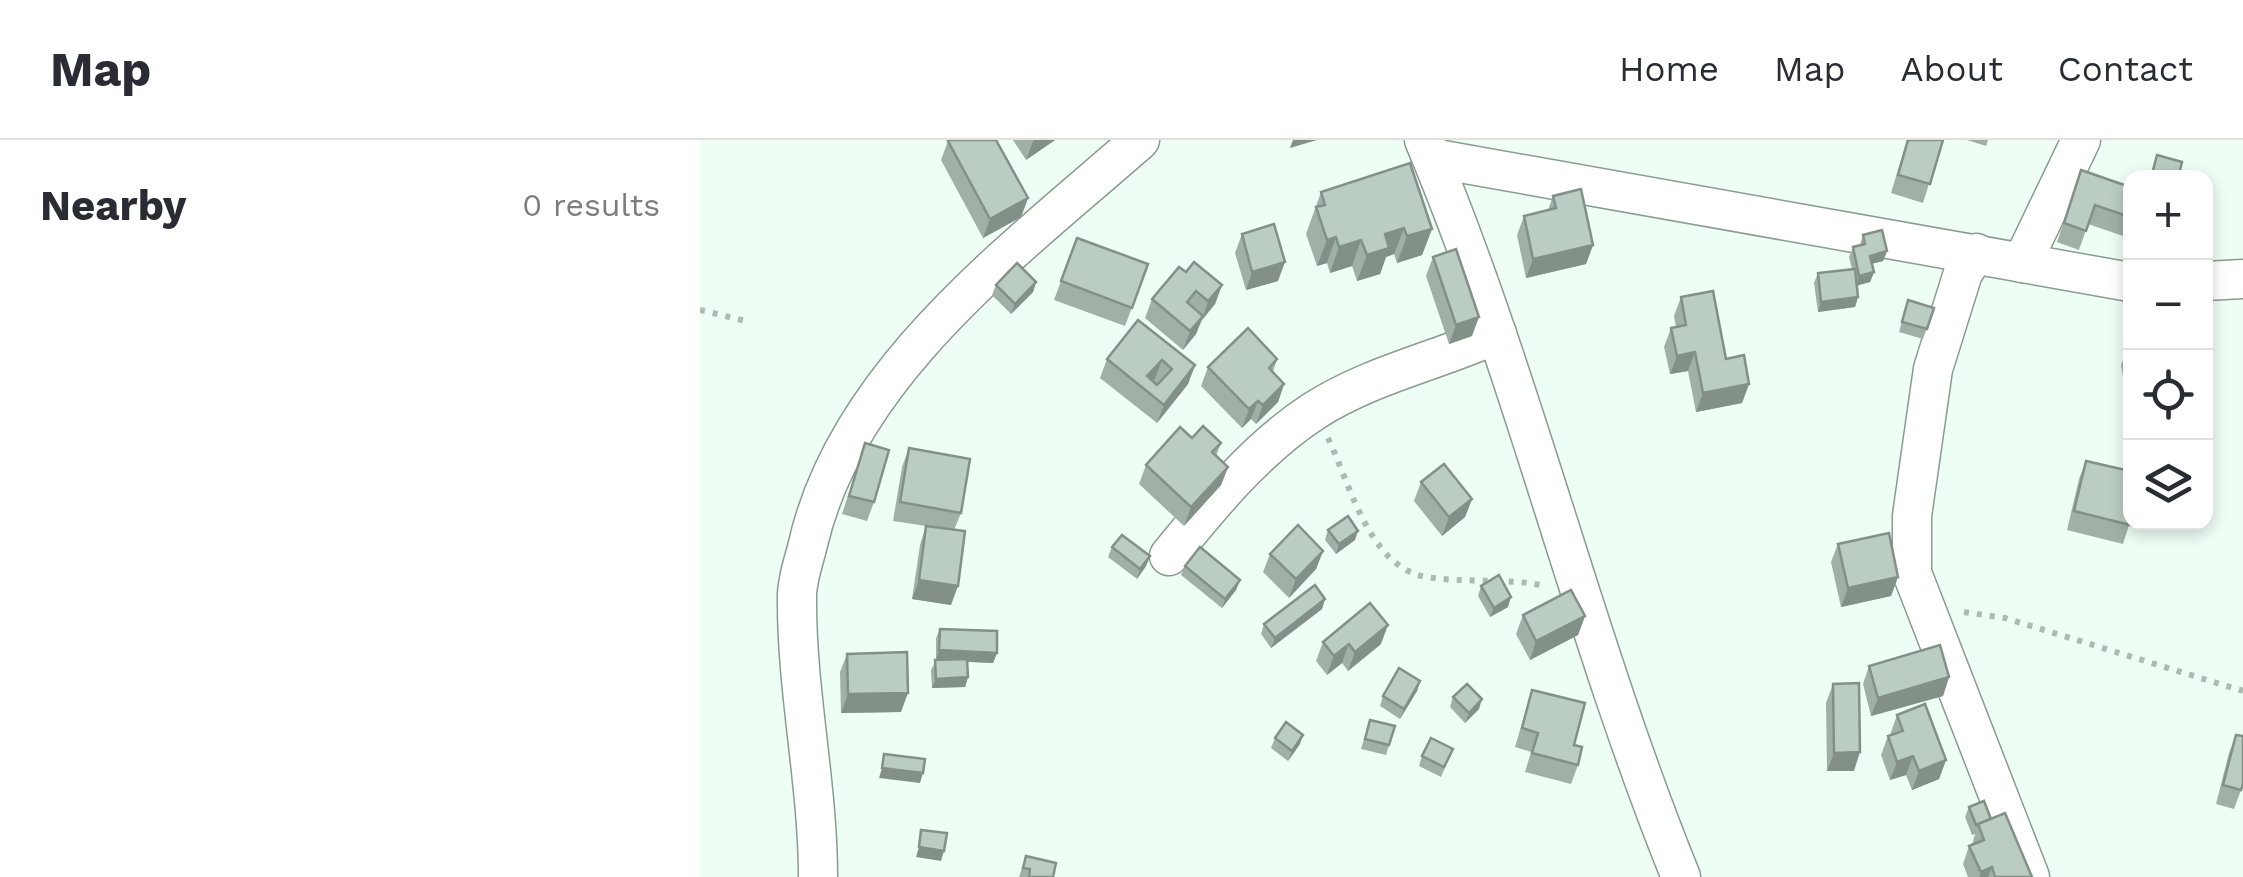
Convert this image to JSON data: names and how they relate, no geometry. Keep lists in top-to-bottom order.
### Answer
{
  "page": {
    "header": "Map",
    "nav": [
      "Home",
      "Map",
      "About",
      "Contact"
    ],
    "heading": ["Nearby", "0 results"],
    "map_buttons": ["+", "−"]
  }
}
